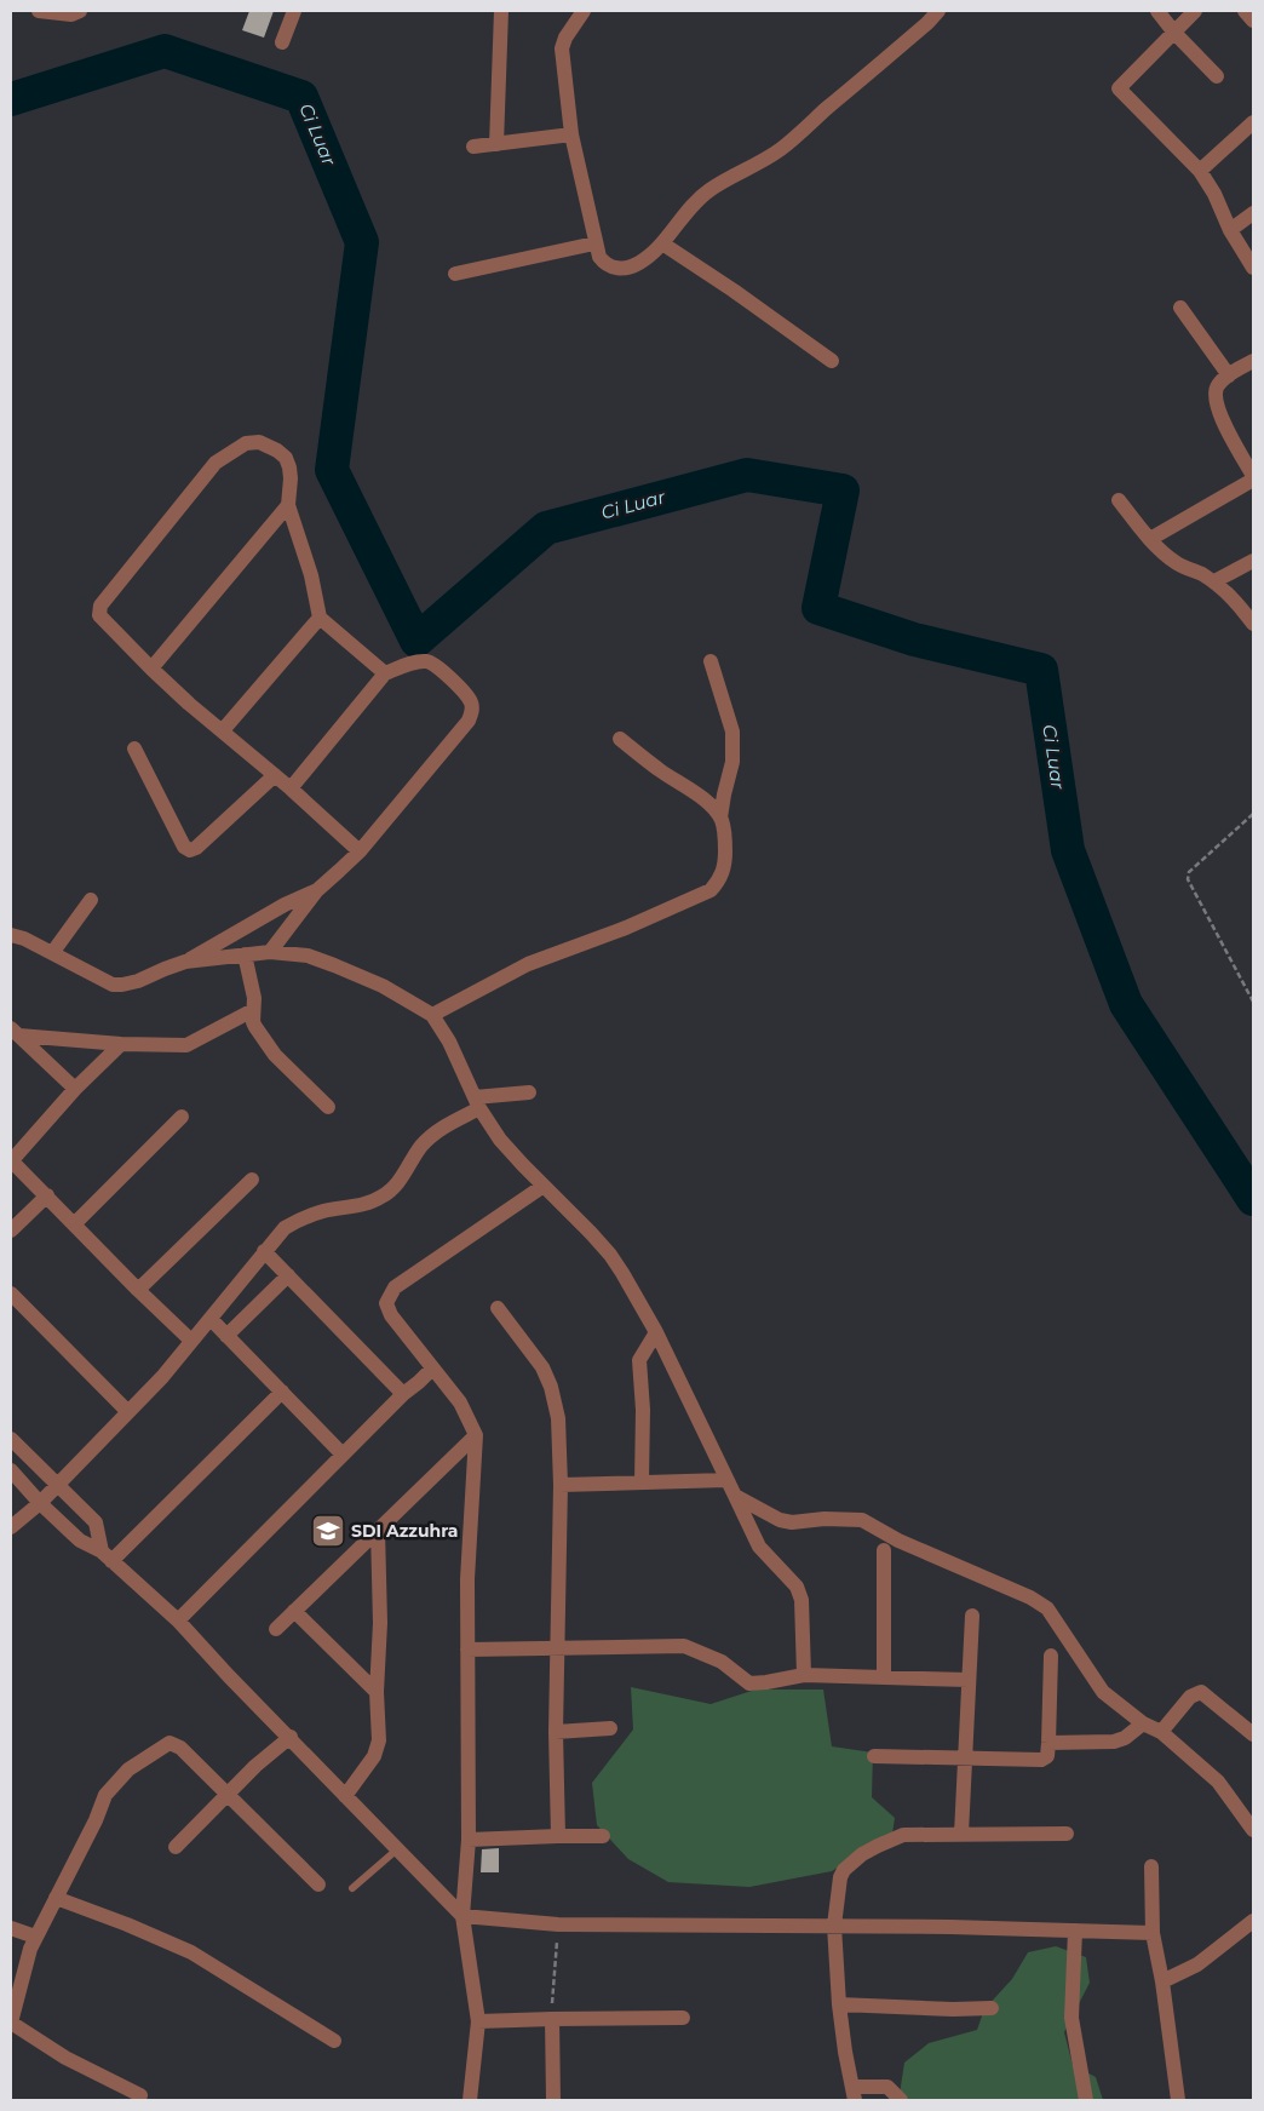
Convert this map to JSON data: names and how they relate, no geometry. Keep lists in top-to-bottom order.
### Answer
{
  "water": ["Ci Luar"],
  "places": {
    "school or university": ["SDI Azzuhra"]
  }
}
